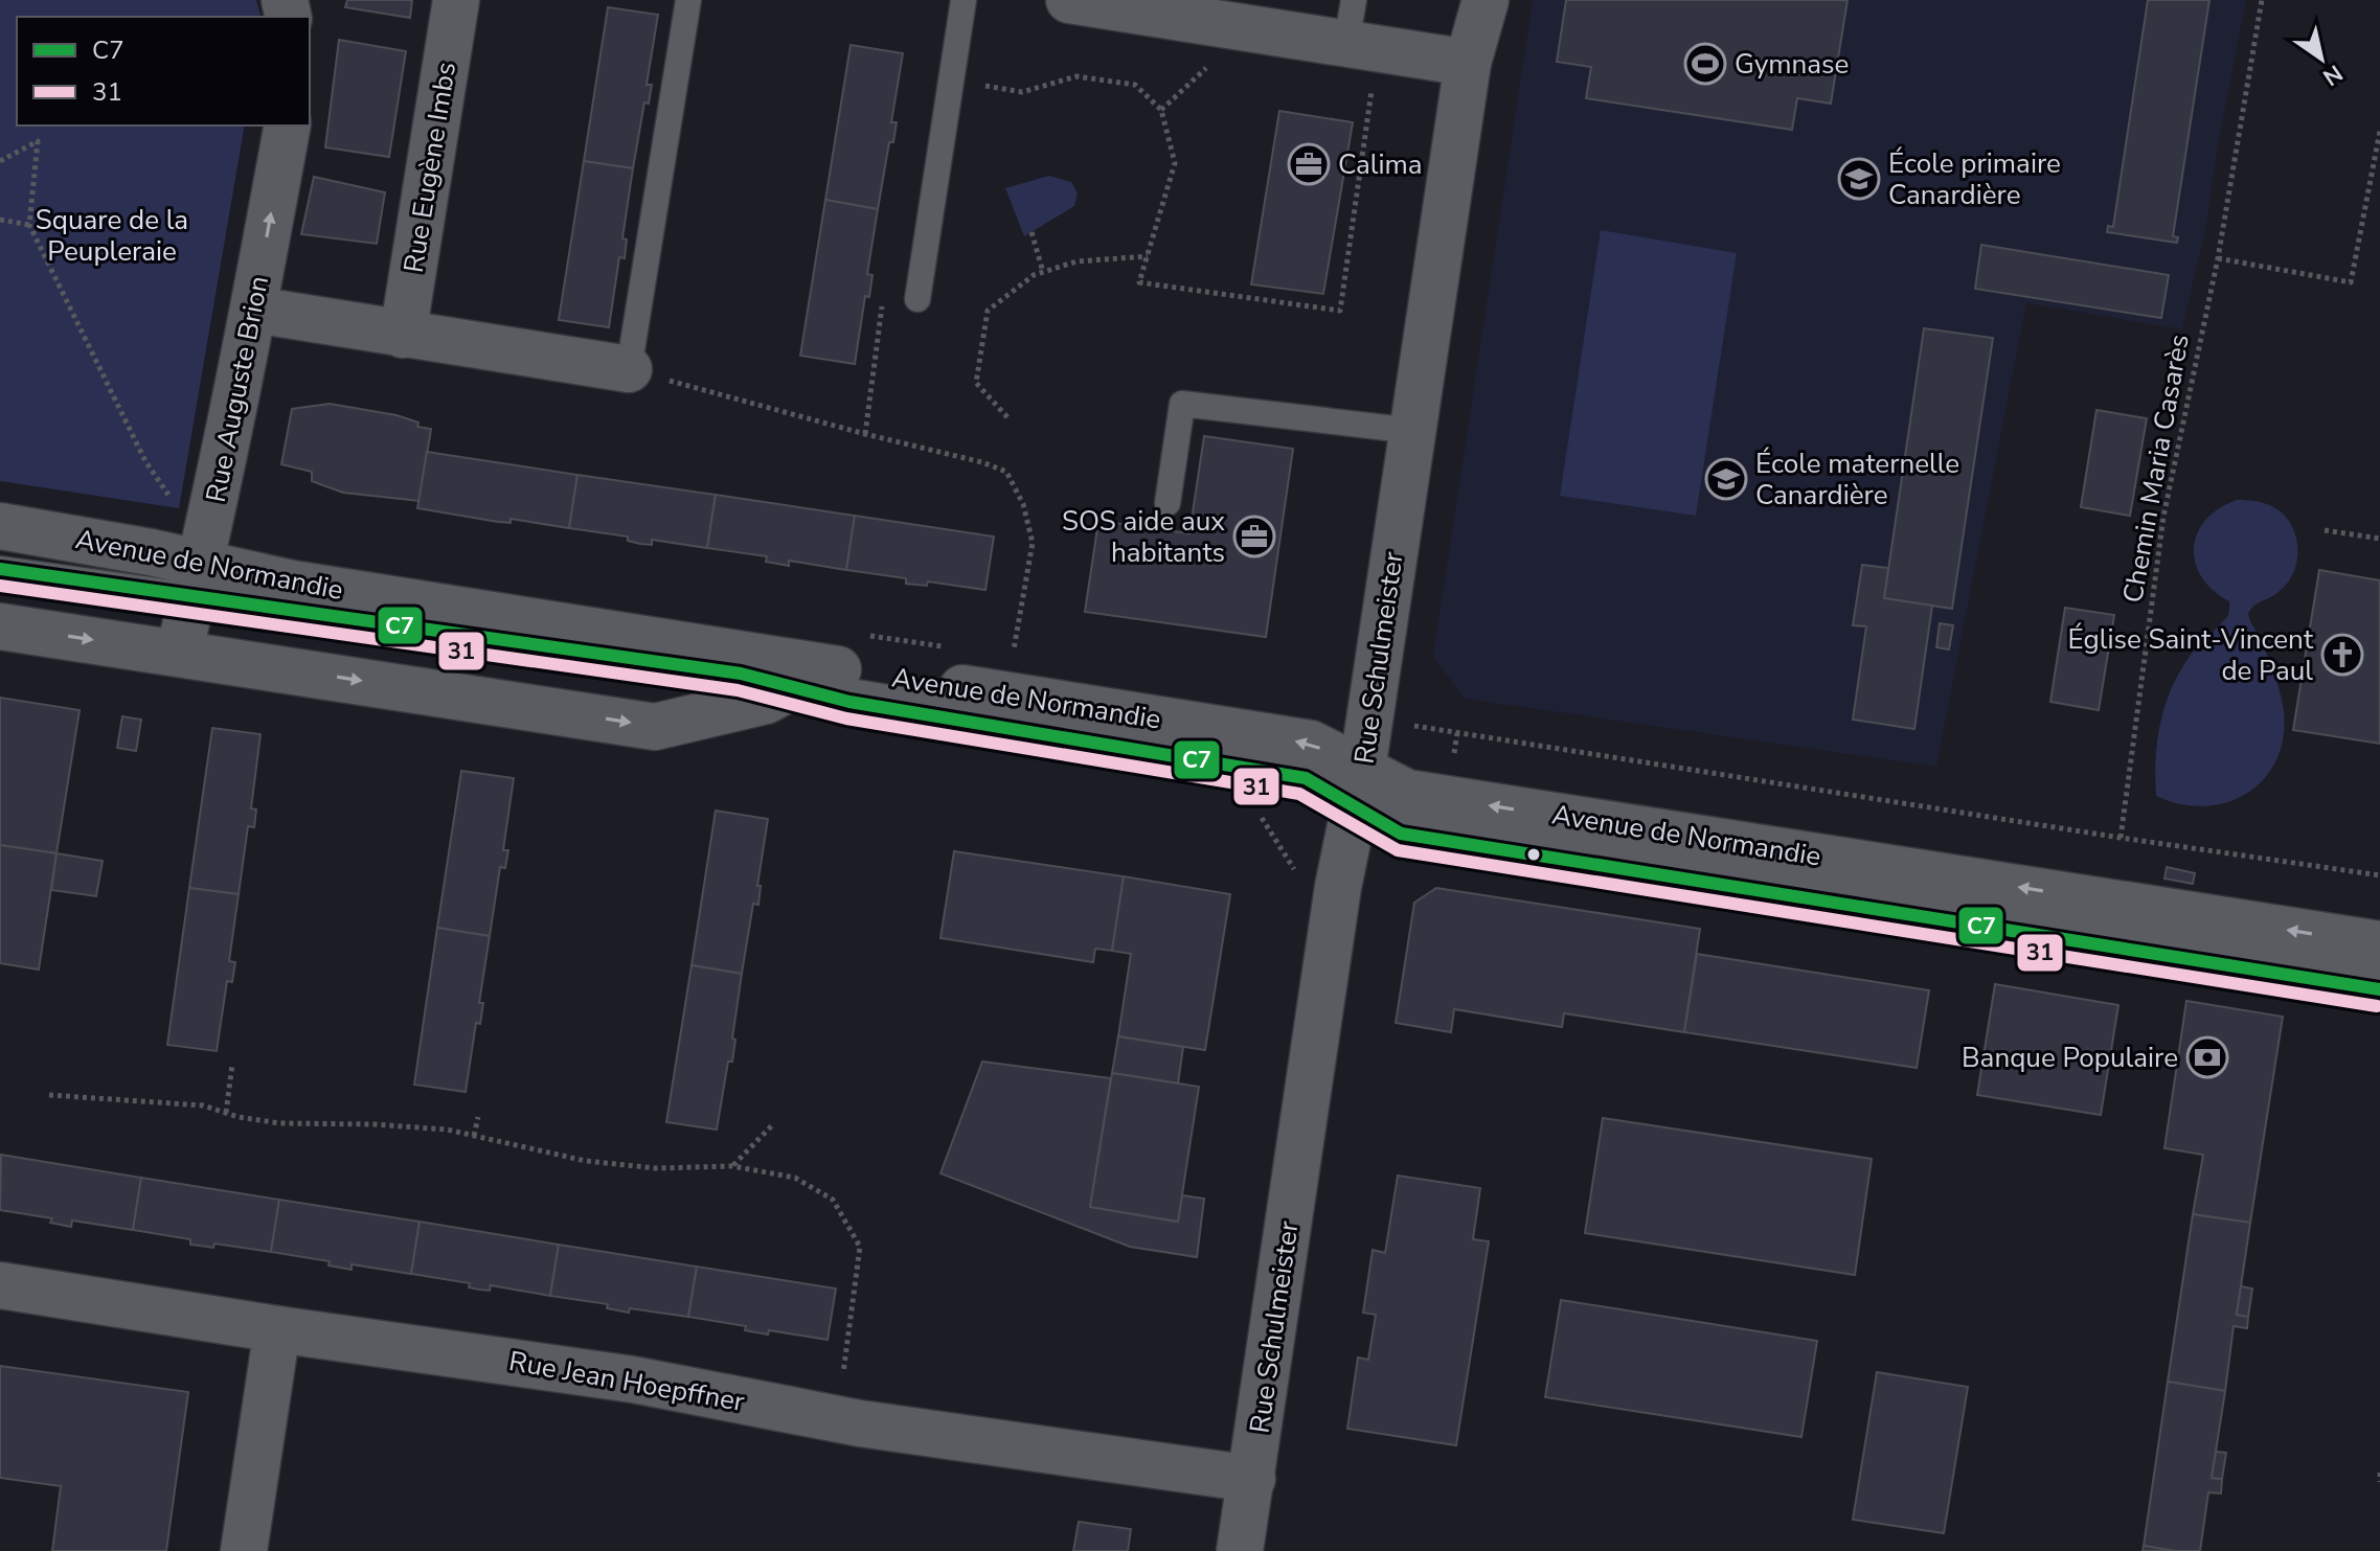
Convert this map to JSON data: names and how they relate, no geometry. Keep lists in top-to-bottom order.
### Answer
{
  "streets": {
    "street": [
      "Rue Eugène Imbs",
      "Rue Auguste Brion",
      "Avenue de Normandie",
      "Rue Schulmeister",
      "Rue Jean Hoepffner"
    ],
    "path": ["Chemin Maria Casarès"]
  },
  "crossings": [
    ["Rue Auguste Brion", "Avenue de Normandie"],
    ["Avenue de Normandie", "Rue Schulmeister"],
    ["Rue Schulmeister", "Rue Jean Hoepffner"]
  ],
  "parks": ["Square de la Peupleraie"],
  "places": {
    "sports": ["Gymnase"],
    "office": ["Calima", "SOS aide aux habitants"],
    "school or university": ["École primaire Canardière", "École maternelle Canardière"],
    "church": ["Église Saint-Vincent de Paul"],
    "bank": ["Banque Populaire"]
  },
  "lines": ["transit line C7", "transit line 31"],
  "legend": ["C7", "31"],
  "north": "bottom right"
}
